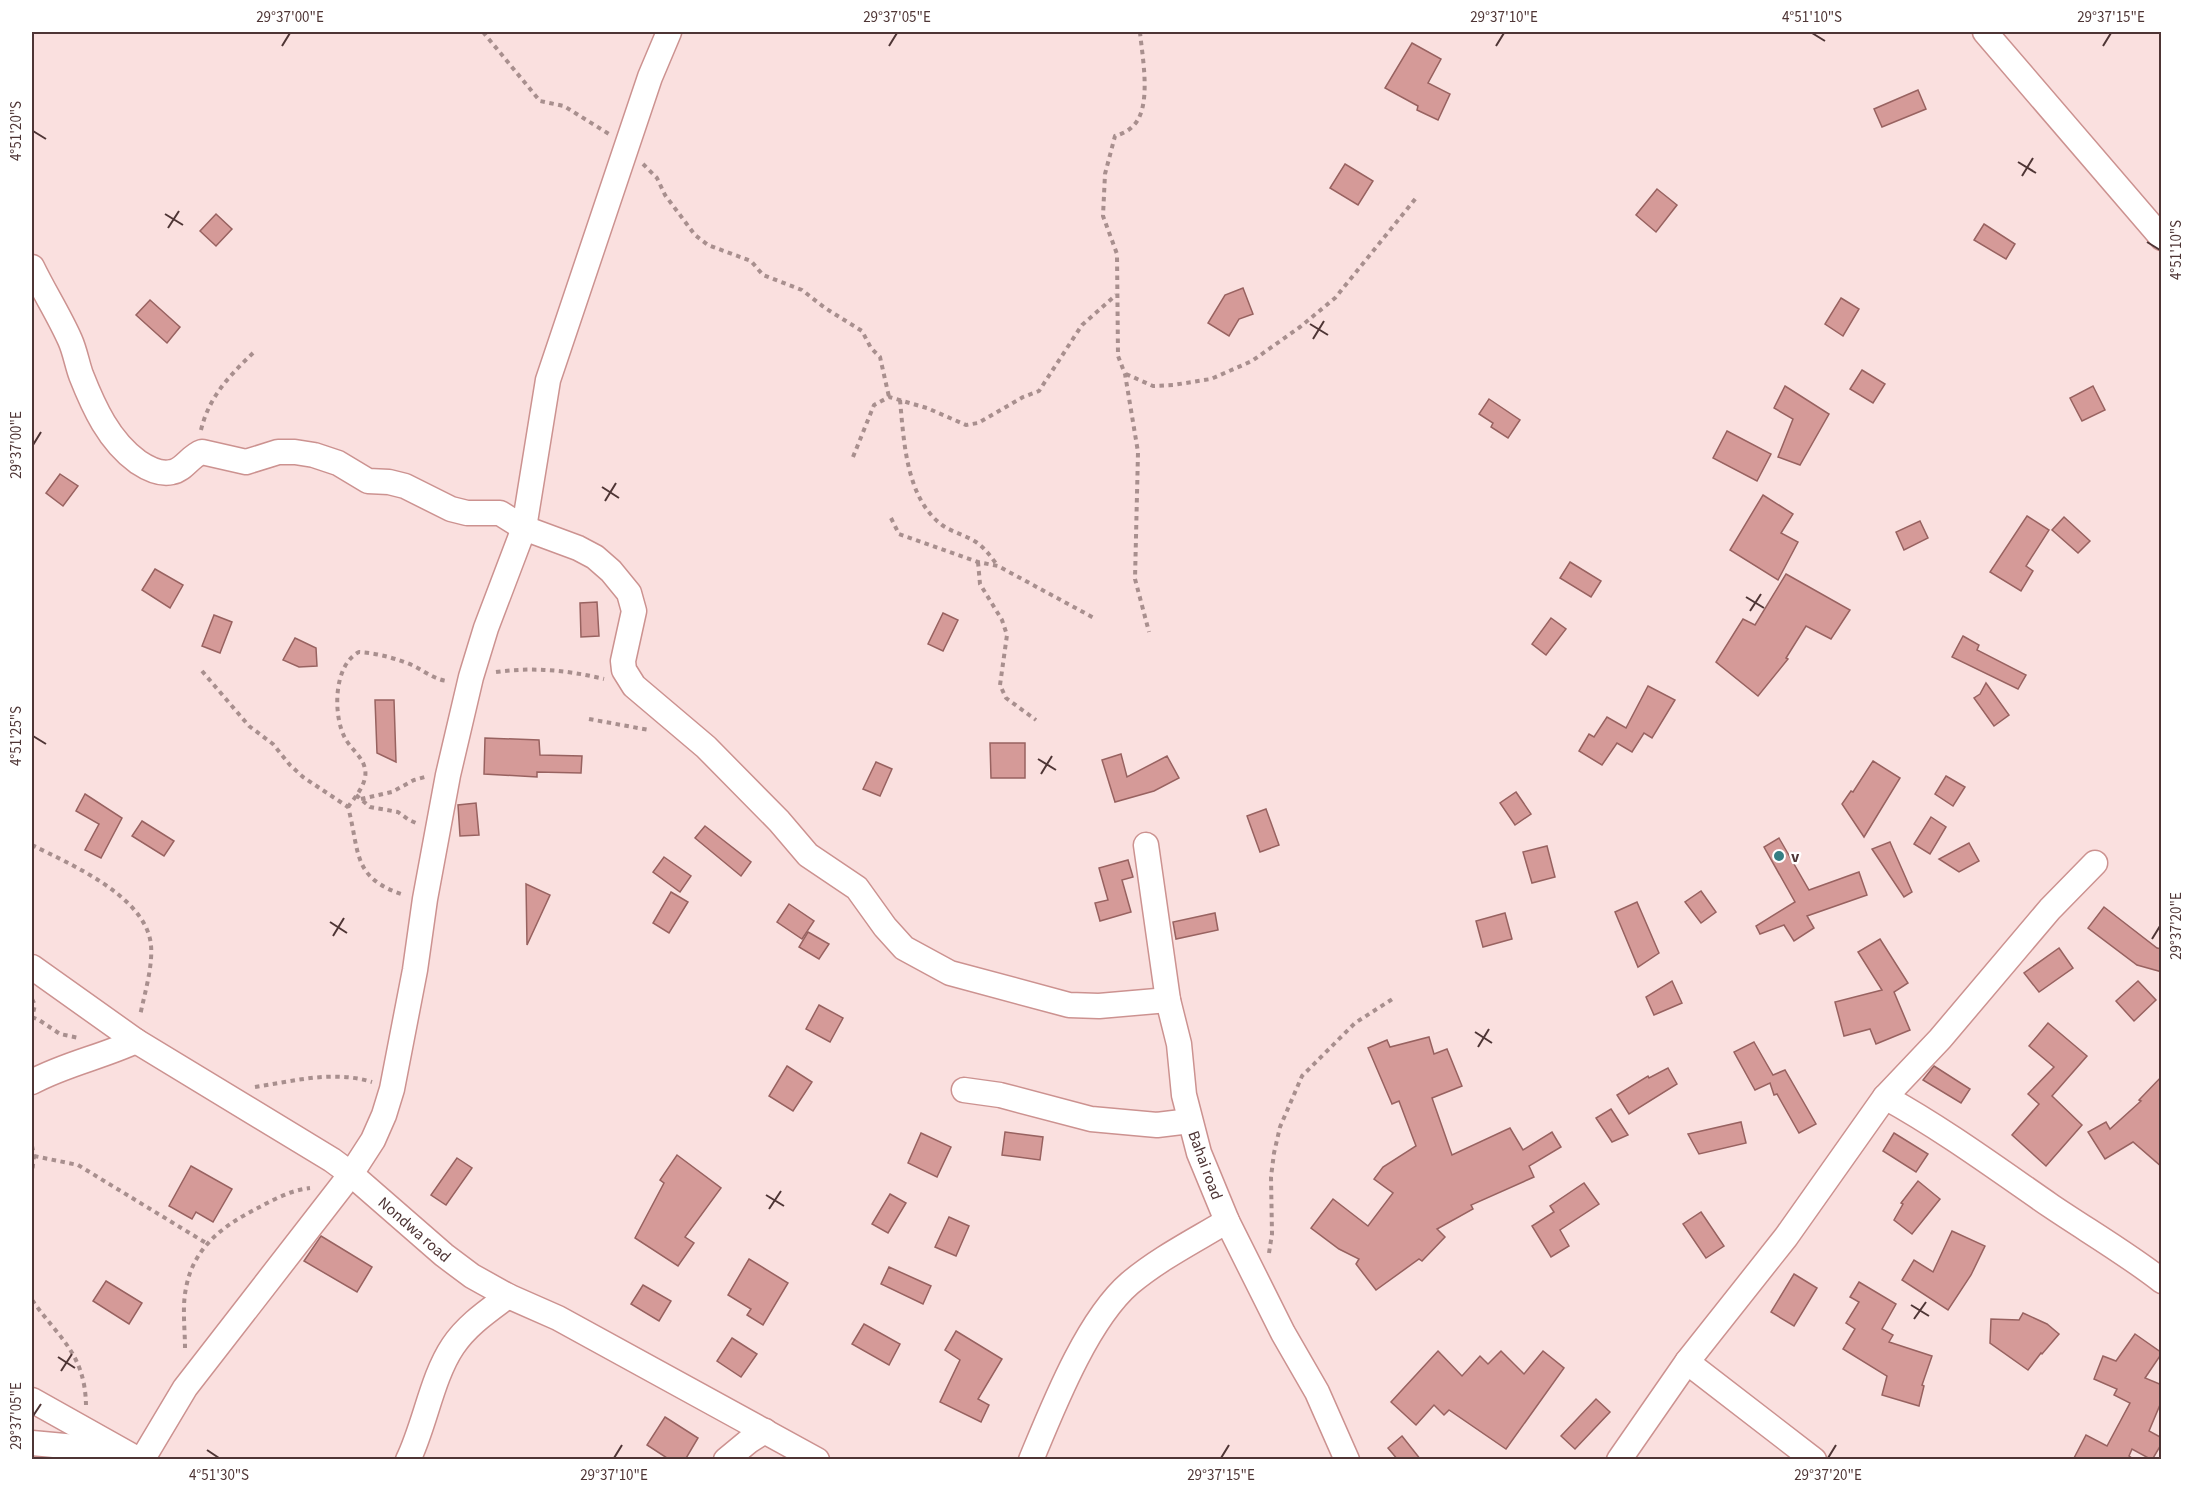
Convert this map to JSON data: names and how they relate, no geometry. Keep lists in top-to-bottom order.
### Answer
{
  "streets": {
    "street": ["Bahai road", "Nondwa road"]
  },
  "places": ["v"],
  "coordinates": [
    "29°37'00\"E",
    "29°37'05\"E",
    "29°37'10\"E",
    "4°51'10\"S",
    "29°37'15\"E",
    "4°51'20\"S",
    "4°51'25\"S",
    "29°37'20\"E",
    "4°51'30\"S"
  ]
}
